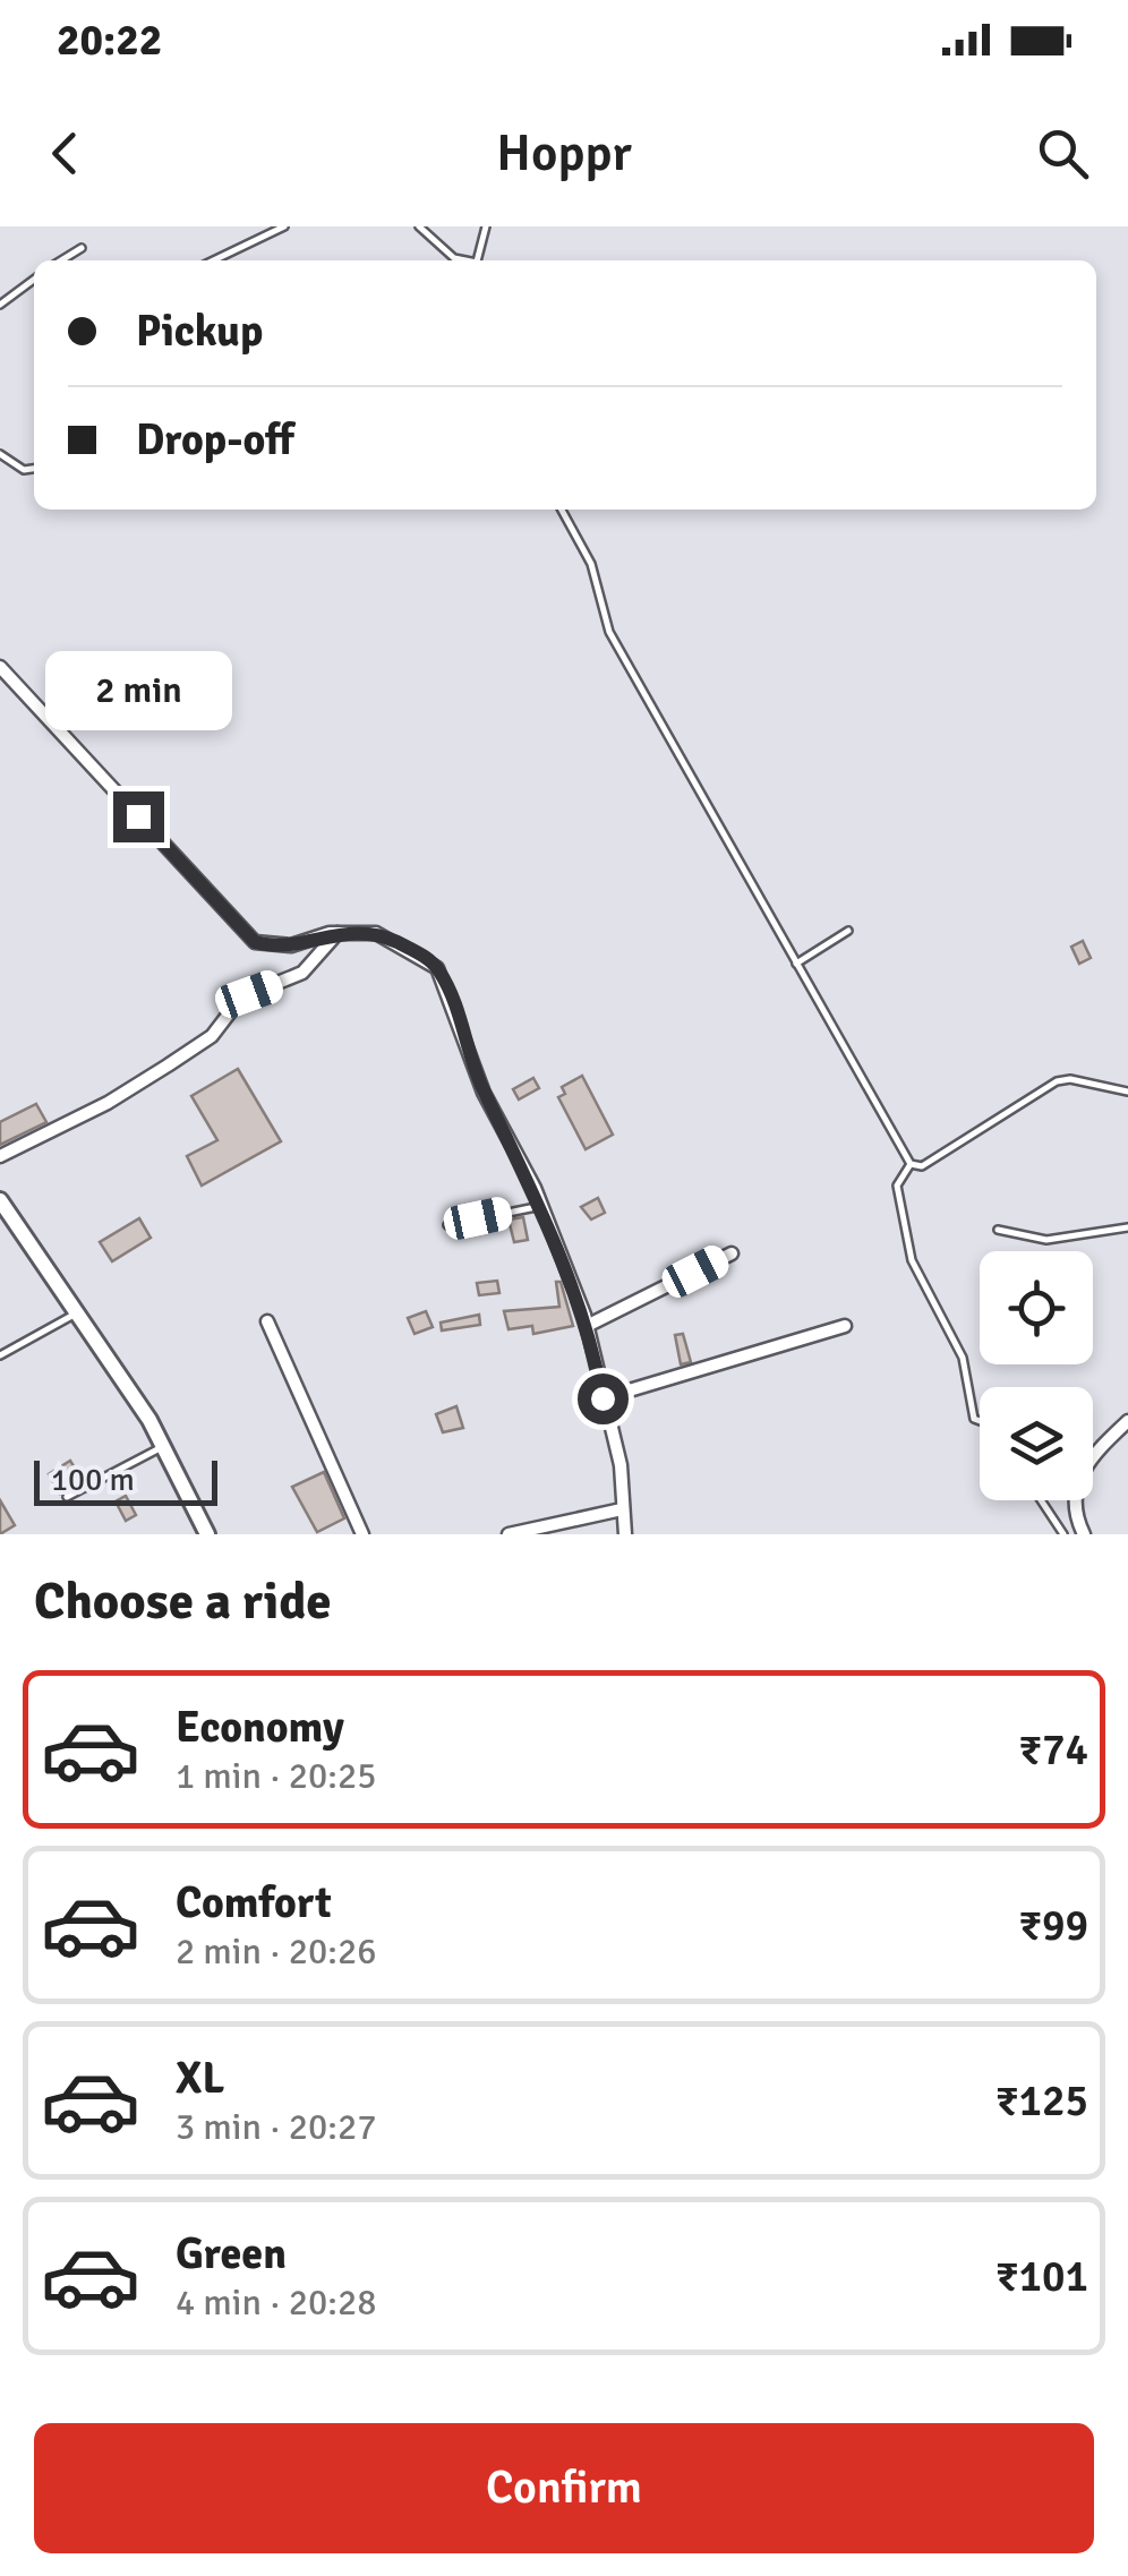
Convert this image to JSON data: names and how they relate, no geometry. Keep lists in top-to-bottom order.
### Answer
{
  "scale_bar": "100 m",
  "page": {
    "status": "20:22",
    "header": "Hoppr",
    "banner": ["Pickup", "Drop-off"],
    "bubble": "2 min",
    "scale": "100 m",
    "heading": "Choose a ride",
    "list": [
      {
        "name": "Economy",
        "note": "1 min · 20:25",
        "value": "₹74"
      },
      {
        "name": "Comfort",
        "note": "2 min · 20:26",
        "value": "₹99"
      },
      {
        "name": "XL",
        "note": "3 min · 20:27",
        "value": "₹125"
      },
      {
        "name": "Green",
        "note": "4 min · 20:28",
        "value": "₹101"
      }
    ],
    "buttons": "Confirm"
  }
}
